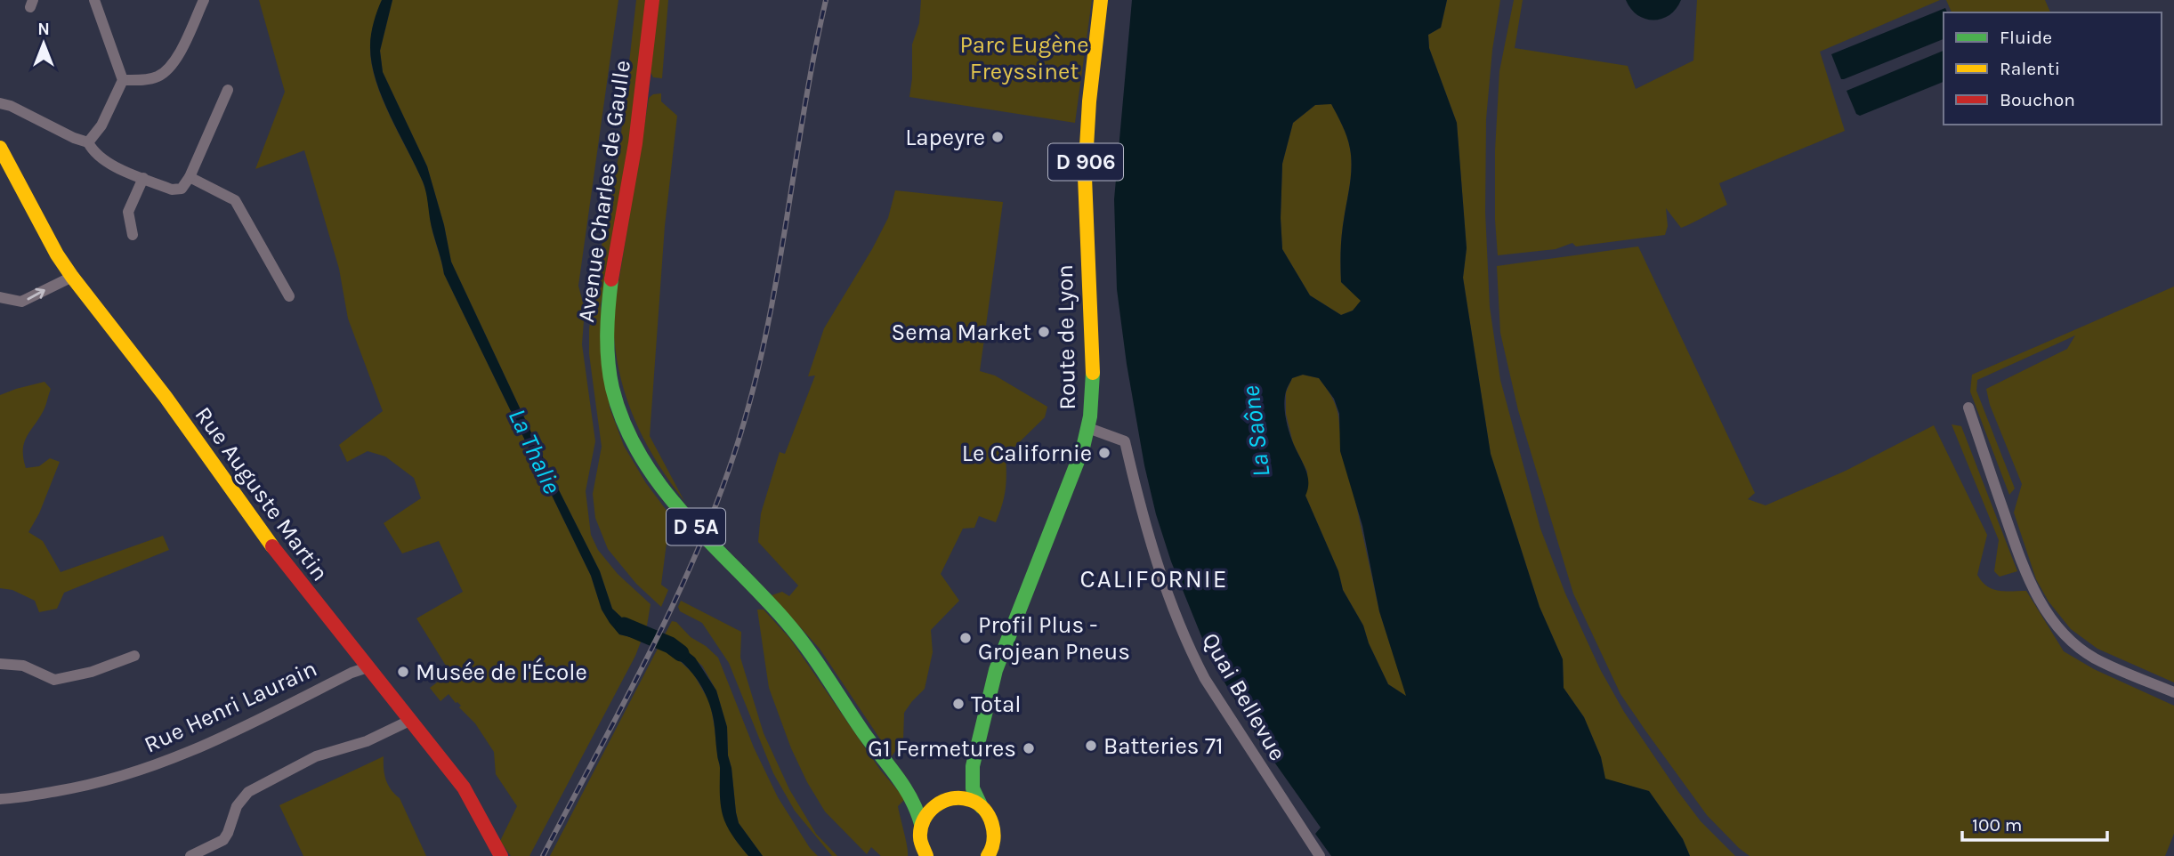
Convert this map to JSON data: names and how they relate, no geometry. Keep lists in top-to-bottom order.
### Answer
{
  "streets": {
    "main road": [
      "D 906",
      "Avenue Charles de Gaulle",
      "Route de Lyon",
      "Rue Auguste Martin",
      "D 5A"
    ],
    "street": ["Quai Bellevue", "Rue Henri Laurain"]
  },
  "crossings": [
    ["Avenue Charles de Gaulle", "D 5A"],
    ["Route de Lyon", "D 5A"],
    ["Route de Lyon", "Quai Bellevue"],
    ["Rue Auguste Martin", "Rue Henri Laurain"]
  ],
  "districts": ["CALIFORNIE"],
  "water": ["La Saône", "La Thalie"],
  "parks": ["Parc Eugène Freyssinet"],
  "places": [
    "Lapeyre",
    "Sema Market",
    "Le Californie",
    "Profil Plus - Grojean Pneus",
    "Musée de l'École",
    "Total",
    "Batteries 71",
    "G1 Fermetures"
  ],
  "legend": ["Fluide", "Ralenti", "Bouchon"],
  "scale_bar": "100 m",
  "north": "top"
}
